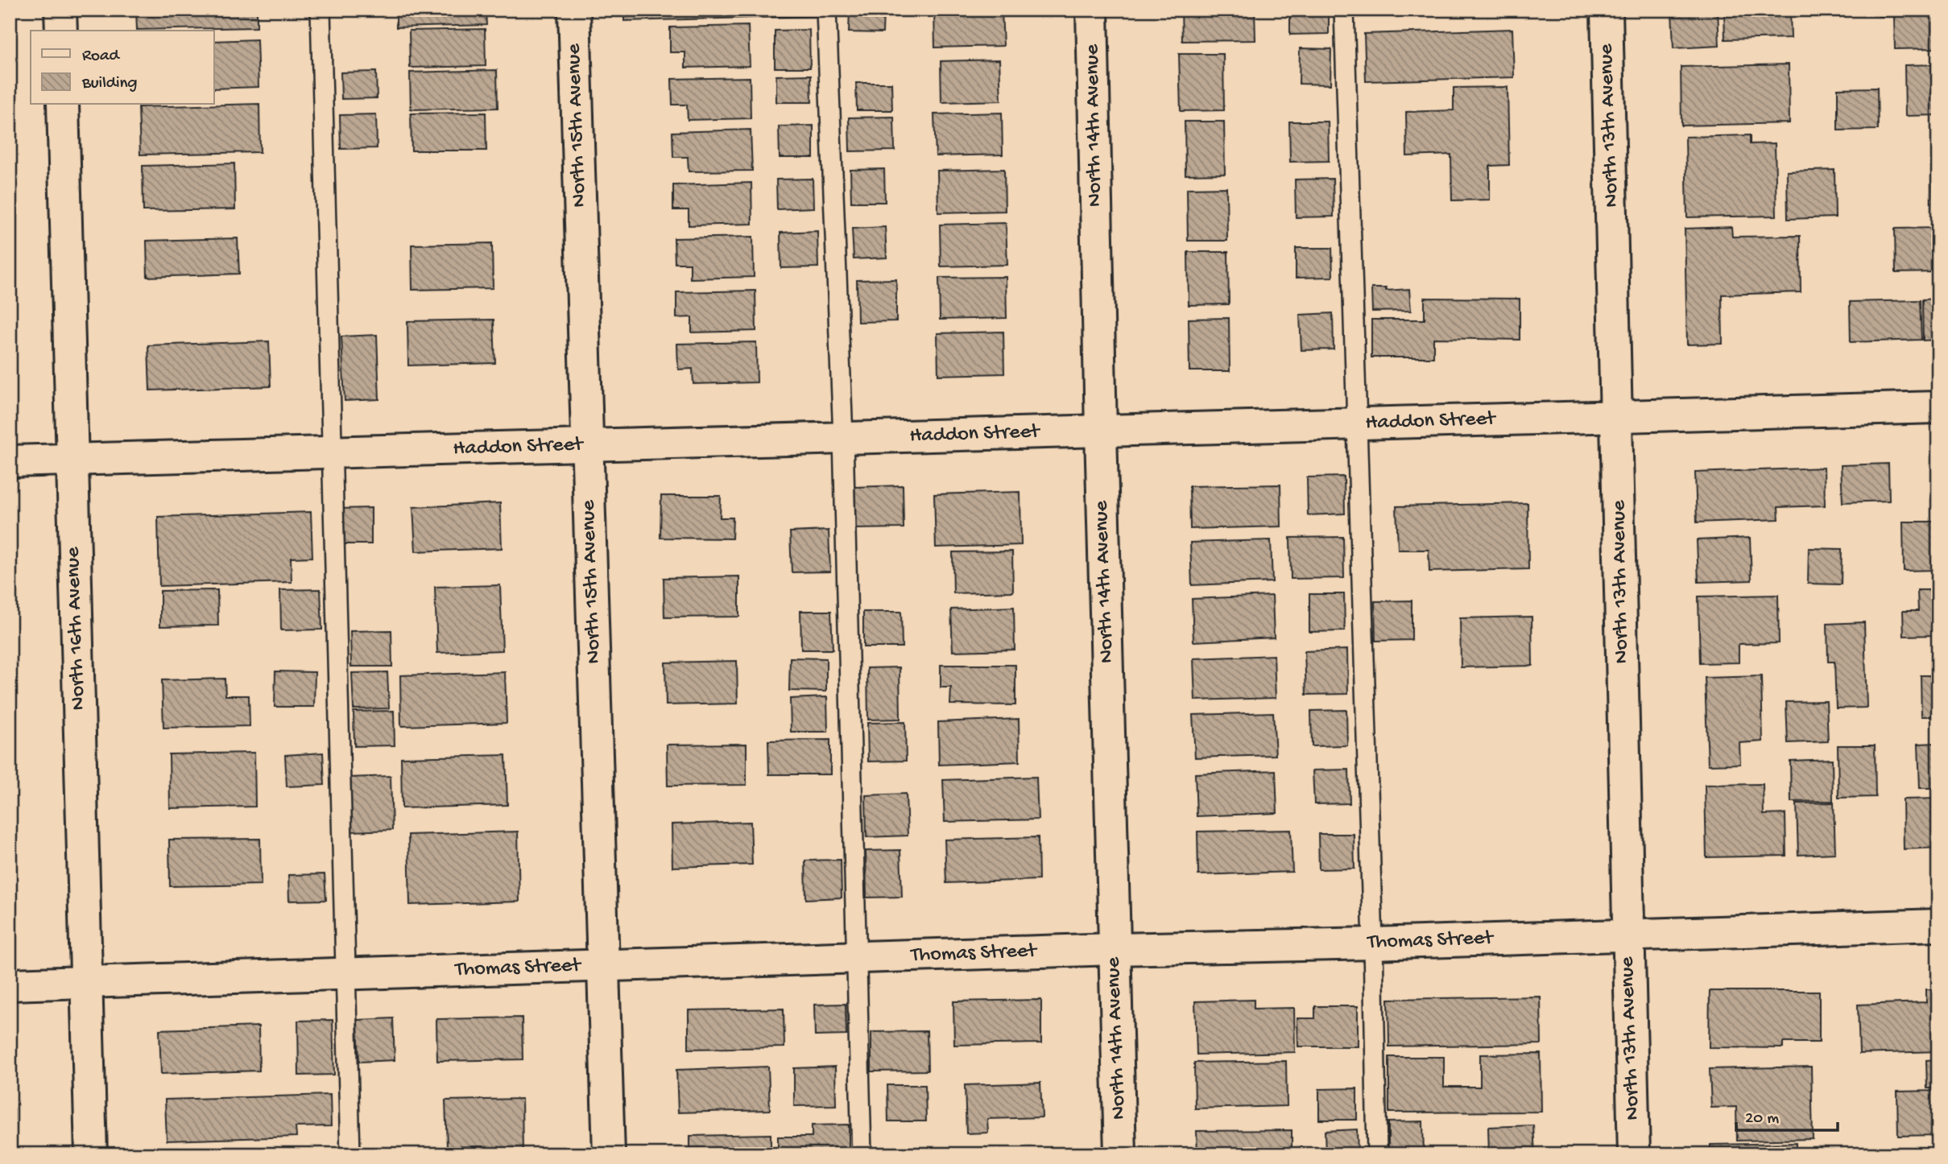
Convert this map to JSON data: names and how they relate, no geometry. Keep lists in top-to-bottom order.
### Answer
{
  "streets": {
    "street": [
      "North 15th Avenue",
      "North 14th Avenue",
      "North 13th Avenue",
      "Haddon Street",
      "North 16th Avenue",
      "Thomas Street"
    ]
  },
  "crossings": [
    ["North 15th Avenue", "Haddon Street"],
    ["North 15th Avenue", "Thomas Street"],
    ["North 14th Avenue", "Haddon Street"],
    ["North 14th Avenue", "Thomas Street"],
    ["North 13th Avenue", "Haddon Street"],
    ["North 13th Avenue", "Thomas Street"],
    ["Haddon Street", "North 16th Avenue"],
    ["North 16th Avenue", "Thomas Street"]
  ],
  "legend": ["Road", "Building"],
  "scale_bar": "20 m"
}
